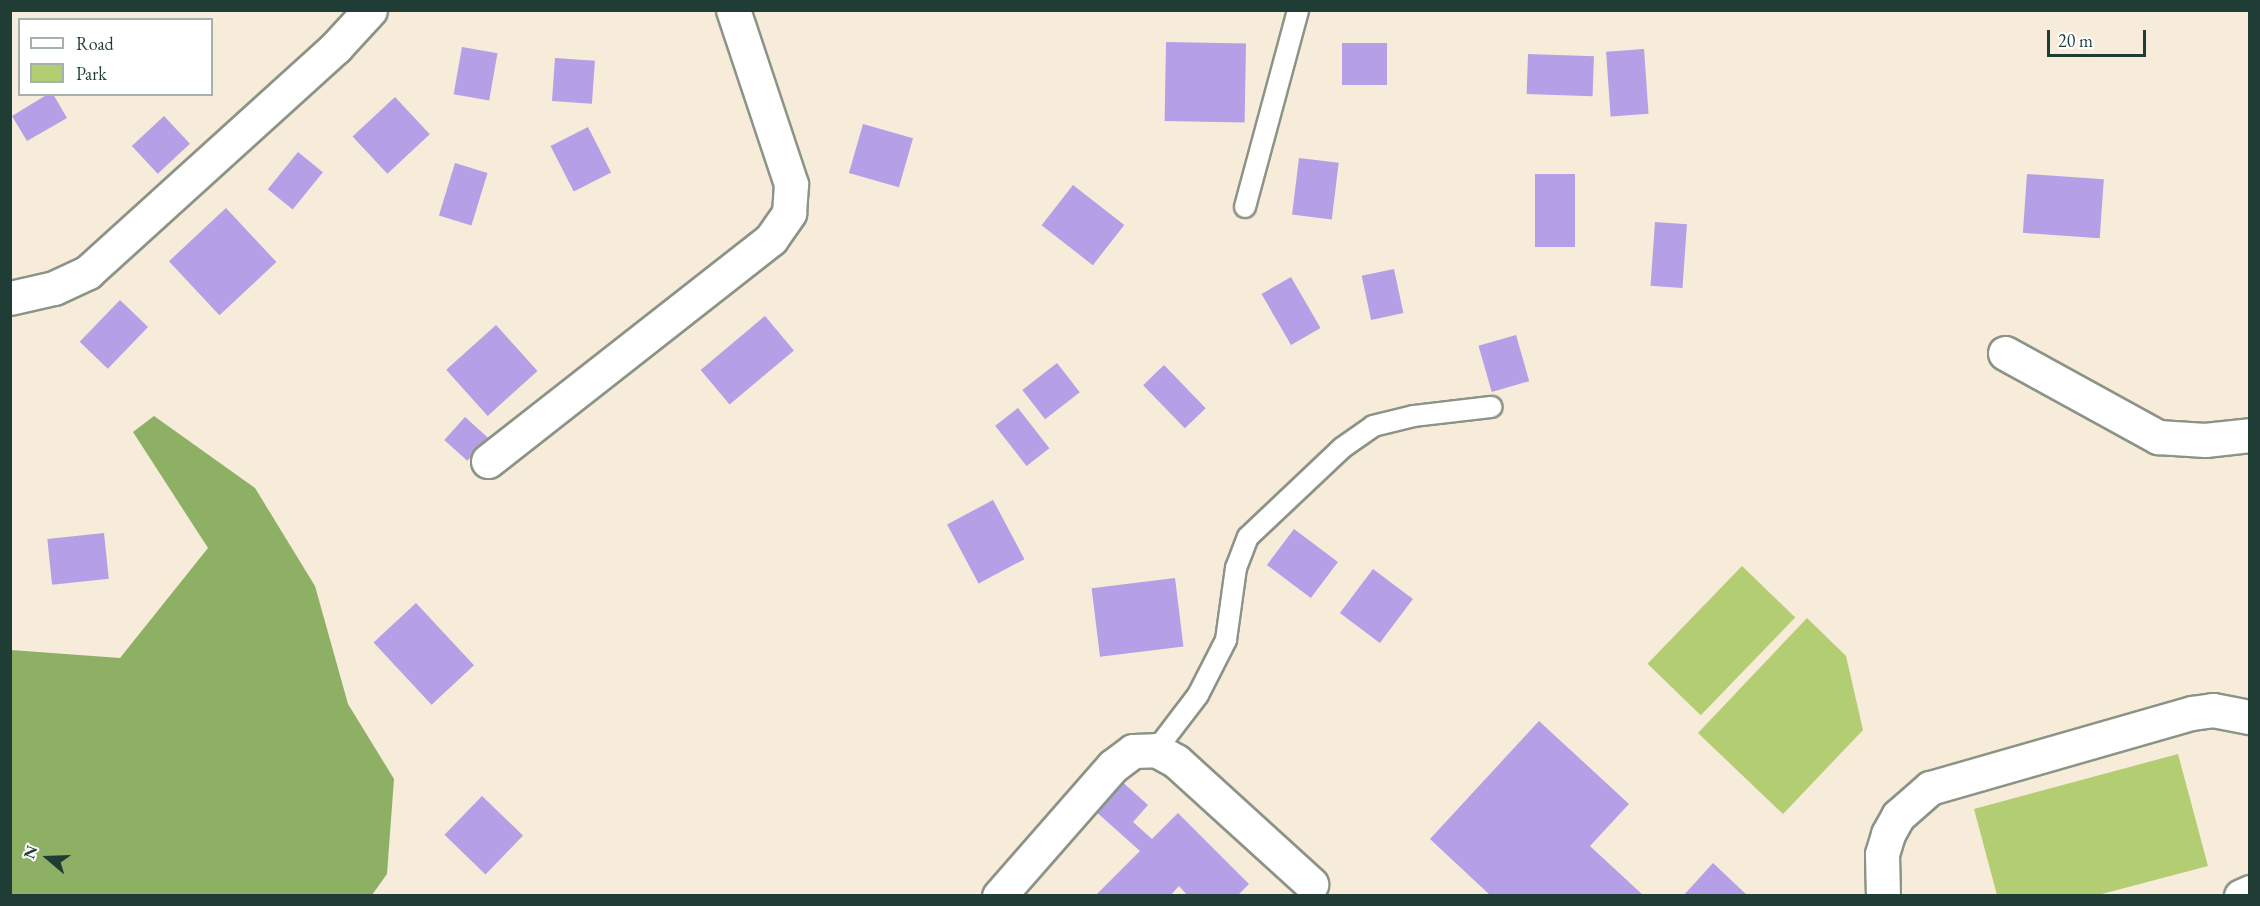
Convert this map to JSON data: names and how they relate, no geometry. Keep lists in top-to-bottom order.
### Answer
{
  "legend": ["Road", "Park"],
  "scale_bar": "20 m",
  "north": "left"
}
